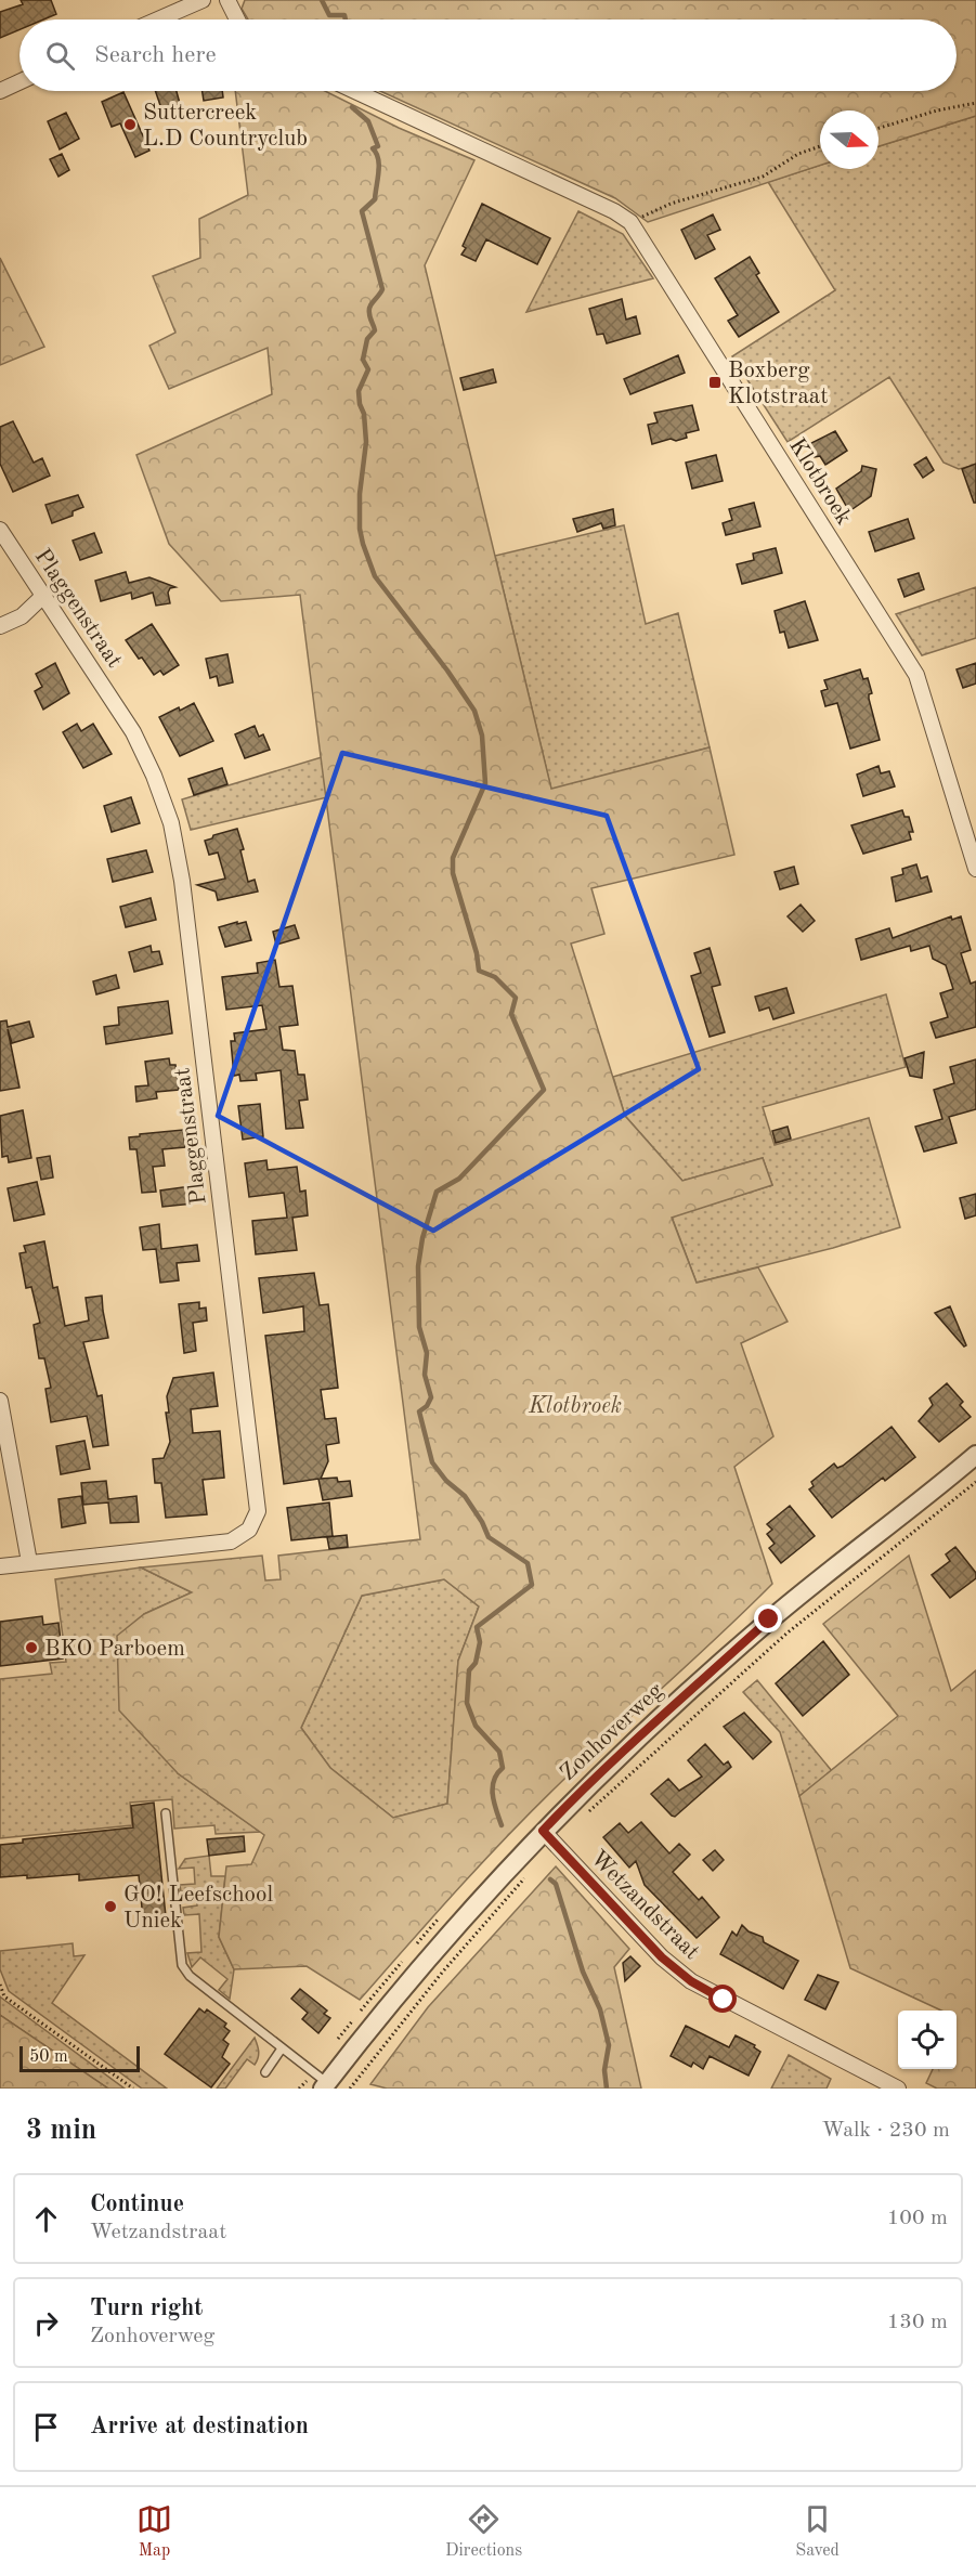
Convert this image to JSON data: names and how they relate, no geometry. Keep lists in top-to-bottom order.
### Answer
{
  "streets": {
    "street": [
      "Klotbroek",
      "Plaggenstraat",
      "Zonhoverweg",
      "Wetzandstraat"
    ]
  },
  "crossings": [
    ["Zonhoverweg", "Wetzandstraat"]
  ],
  "parks": ["Klotbroek"],
  "places": {
    "other": ["Suttercreek L.D Countryclub", "BKO Parboem", "GO! Leefschool Uniek"],
    "transit": ["Boxberg Klotstraat"]
  },
  "scale_bar": "50 m",
  "north": "right",
  "page": {
    "search": "Search here",
    "scale": "50 m",
    "heading": ["3 min", "Walk · 230 m"],
    "list": [
      ["Continue", "Wetzandstraat", "100 m"],
      ["Turn right", "Zonhoverweg", "130 m"],
      "Arrive at destination"
    ],
    "nav": ["Map", "Directions", "Saved"]
  }
}
